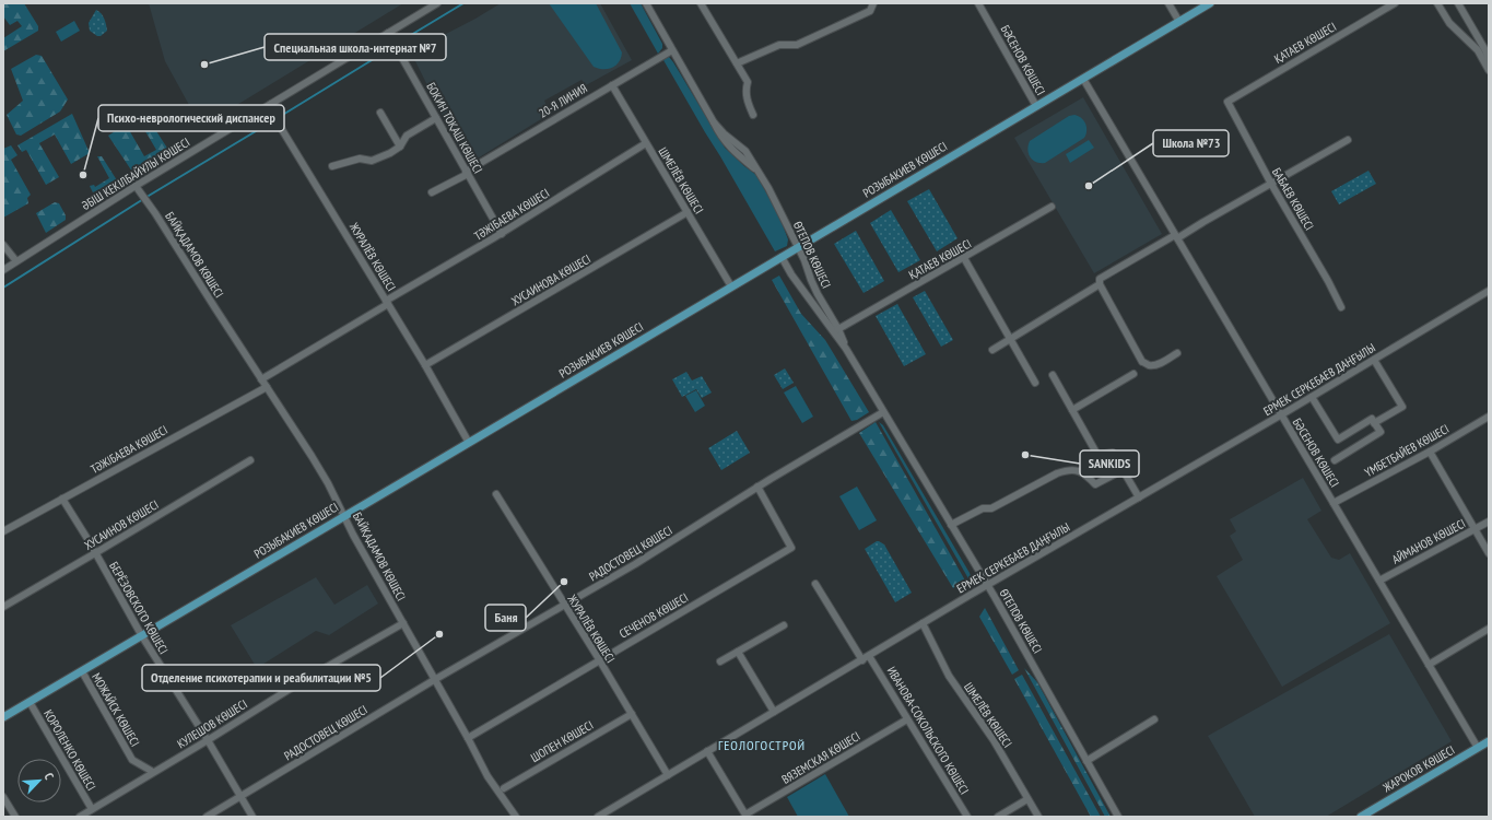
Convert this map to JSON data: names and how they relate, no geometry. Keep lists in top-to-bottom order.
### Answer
{
  "streets": {
    "main road": ["РОЗЫБАКИЕВ КӨШЕСІ", "ЖАРОКОВ КӨШЕСІ"],
    "street": [
      "ҚАТАЕВ КӨШЕСІ",
      "БӘСЕНОВ КӨШЕСІ",
      "20-Я ЛИНИЯ",
      "БОКИН ТОҚАШ КӨШЕСІ",
      "ӘБІШ КЕКІЛБАЙҰЛЫ КӨШЕСІ",
      "ШМЕЛЁВ КӨШЕСІ",
      "БАБАЕВ КӨШЕСІ",
      "ТӘЖІБАЕВА КӨШЕСІ",
      "БАЙҚАДАМОВ КӨШЕСІ",
      "ӨТЕПОВ КӨШЕСІ",
      "ЖУРАЛЁВ КӨШЕСІ",
      "ХУСАИНОВА КӨШЕСІ",
      "ЕРМЕК СЕРКЕБАЕВ ДАҢҒЫЛЫ",
      "ҮМБЕТБАЙЕВ КӨШЕСІ",
      "ХУСАИНОВ КӨШЕСІ",
      "АЙМАНОВ КӨШЕСІ",
      "РАДОСТОВЕЦ КӨШЕСІ",
      "БЕРЁЗОВСКОГО КӨШЕСІ",
      "СЕЧЕНОВ КӨШЕСІ",
      "МОЖАЙСК КӨШЕСІ",
      "КУЛЕШОВ КӨШЕСІ",
      "ИВАНОВА-СОКОЛЬСКОГО КӨШЕСІ",
      "ШОПЕН КӨШЕСІ",
      "КОРОЛЕНКО КӨШЕСІ",
      "ВЯЗЕМСКАЯ КӨШЕСІ"
    ]
  },
  "crossings": [
    ["ҚАТАЕВ КӨШЕСІ", "БАБАЕВ КӨШЕСІ"],
    ["ҚАТАЕВ КӨШЕСІ", "ӨТЕПОВ КӨШЕСІ"],
    ["БӘСЕНОВ КӨШЕСІ", "РОЗЫБАКИЕВ КӨШЕСІ"],
    ["БӘСЕНОВ КӨШЕСІ", "ЕРМЕК СЕРКЕБАЕВ ДАҢҒЫЛЫ"],
    ["БӘСЕНОВ КӨШЕСІ", "ҮМБЕТБАЙЕВ КӨШЕСІ"],
    ["БӘСЕНОВ КӨШЕСІ", "АЙМАНОВ КӨШЕСІ"],
    ["БӘСЕНОВ КӨШЕСІ", "ЖАРОКОВ КӨШЕСІ"],
    ["20-Я ЛИНИЯ", "БОКИН ТОҚАШ КӨШЕСІ"],
    ["20-Я ЛИНИЯ", "ШМЕЛЁВ КӨШЕСІ"],
    ["20-Я ЛИНИЯ", "ӨТЕПОВ КӨШЕСІ"],
    ["БОКИН ТОҚАШ КӨШЕСІ", "ӘБІШ КЕКІЛБАЙҰЛЫ КӨШЕСІ"],
    ["БОКИН ТОҚАШ КӨШЕСІ", "ТӘЖІБАЕВА КӨШЕСІ"],
    ["РОЗЫБАКИЕВ КӨШЕСІ", "ШМЕЛЁВ КӨШЕСІ"],
    ["РОЗЫБАКИЕВ КӨШЕСІ", "БАЙҚАДАМОВ КӨШЕСІ"],
    ["РОЗЫБАКИЕВ КӨШЕСІ", "ӨТЕПОВ КӨШЕСІ"],
    ["РОЗЫБАКИЕВ КӨШЕСІ", "ЖУРАЛЁВ КӨШЕСІ"],
    ["РОЗЫБАКИЕВ КӨШЕСІ", "БЕРЁЗОВСКОГО КӨШЕСІ"],
    ["РОЗЫБАКИЕВ КӨШЕСІ", "МОЖАЙСК КӨШЕСІ"],
    ["РОЗЫБАКИЕВ КӨШЕСІ", "КОРОЛЕНКО КӨШЕСІ"],
    ["ӘБІШ КЕКІЛБАЙҰЛЫ КӨШЕСІ", "БАЙҚАДАМОВ КӨШЕСІ"],
    ["ӘБІШ КЕКІЛБАЙҰЛЫ КӨШЕСІ", "ЖУРАЛЁВ КӨШЕСІ"],
    ["ШМЕЛЁВ КӨШЕСІ", "ТӘЖІБАЕВА КӨШЕСІ"],
    ["ШМЕЛЁВ КӨШЕСІ", "ХУСАИНОВА КӨШЕСІ"],
    ["ШМЕЛЁВ КӨШЕСІ", "ЕРМЕК СЕРКЕБАЕВ ДАҢҒЫЛЫ"],
    ["ТӘЖІБАЕВА КӨШЕСІ", "БАЙҚАДАМОВ КӨШЕСІ"],
    ["ТӘЖІБАЕВА КӨШЕСІ", "ЖУРАЛЁВ КӨШЕСІ"],
    ["ТӘЖІБАЕВА КӨШЕСІ", "БЕРЁЗОВСКОГО КӨШЕСІ"],
    ["БАЙҚАДАМОВ КӨШЕСІ", "РАДОСТОВЕЦ КӨШЕСІ"],
    ["БАЙҚАДАМОВ КӨШЕСІ", "СЕЧЕНОВ КӨШЕСІ"],
    ["БАЙҚАДАМОВ КӨШЕСІ", "КУЛЕШОВ КӨШЕСІ"],
    ["ӨТЕПОВ КӨШЕСІ", "ЕРМЕК СЕРКЕБАЕВ ДАҢҒЫЛЫ"],
    ["ӨТЕПОВ КӨШЕСІ", "РАДОСТОВЕЦ КӨШЕСІ"],
    ["ЖУРАЛЁВ КӨШЕСІ", "ХУСАИНОВА КӨШЕСІ"],
    ["ЖУРАЛЁВ КӨШЕСІ", "ЕРМЕК СЕРКЕБАЕВ ДАҢҒЫЛЫ"],
    ["ЖУРАЛЁВ КӨШЕСІ", "РАДОСТОВЕЦ КӨШЕСІ"],
    ["ЖУРАЛЁВ КӨШЕСІ", "СЕЧЕНОВ КӨШЕСІ"],
    ["ЖУРАЛЁВ КӨШЕСІ", "ШОПЕН КӨШЕСІ"],
    ["ЕРМЕК СЕРКЕБАЕВ ДАҢҒЫЛЫ", "ИВАНОВА-СОКОЛЬСКОГО КӨШЕСІ"],
    ["ХУСАИНОВ КӨШЕСІ", "БЕРЁЗОВСКОГО КӨШЕСІ"],
    ["РАДОСТОВЕЦ КӨШЕСІ", "БЕРЁЗОВСКОГО КӨШЕСІ"],
    ["РАДОСТОВЕЦ КӨШЕСІ", "СЕЧЕНОВ КӨШЕСІ"],
    ["БЕРЁЗОВСКОГО КӨШЕСІ", "КУЛЕШОВ КӨШЕСІ"],
    ["МОЖАЙСК КӨШЕСІ", "КУЛЕШОВ КӨШЕСІ"],
    ["КУЛЕШОВ КӨШЕСІ", "КОРОЛЕНКО КӨШЕСІ"],
    ["ИВАНОВА-СОКОЛЬСКОГО КӨШЕСІ", "ВЯЗЕМСКАЯ КӨШЕСІ"]
  ],
  "districts": ["ГЕОЛОГОСТРОЙ"],
  "places": [
    "Специальная школа-интернат №7",
    "Психо-неврологический диспансер",
    "Школа №73",
    "SANKIDS",
    "Баня",
    "Отделение психотерапии и реабилитации №5"
  ],
  "north": "top right"
}
